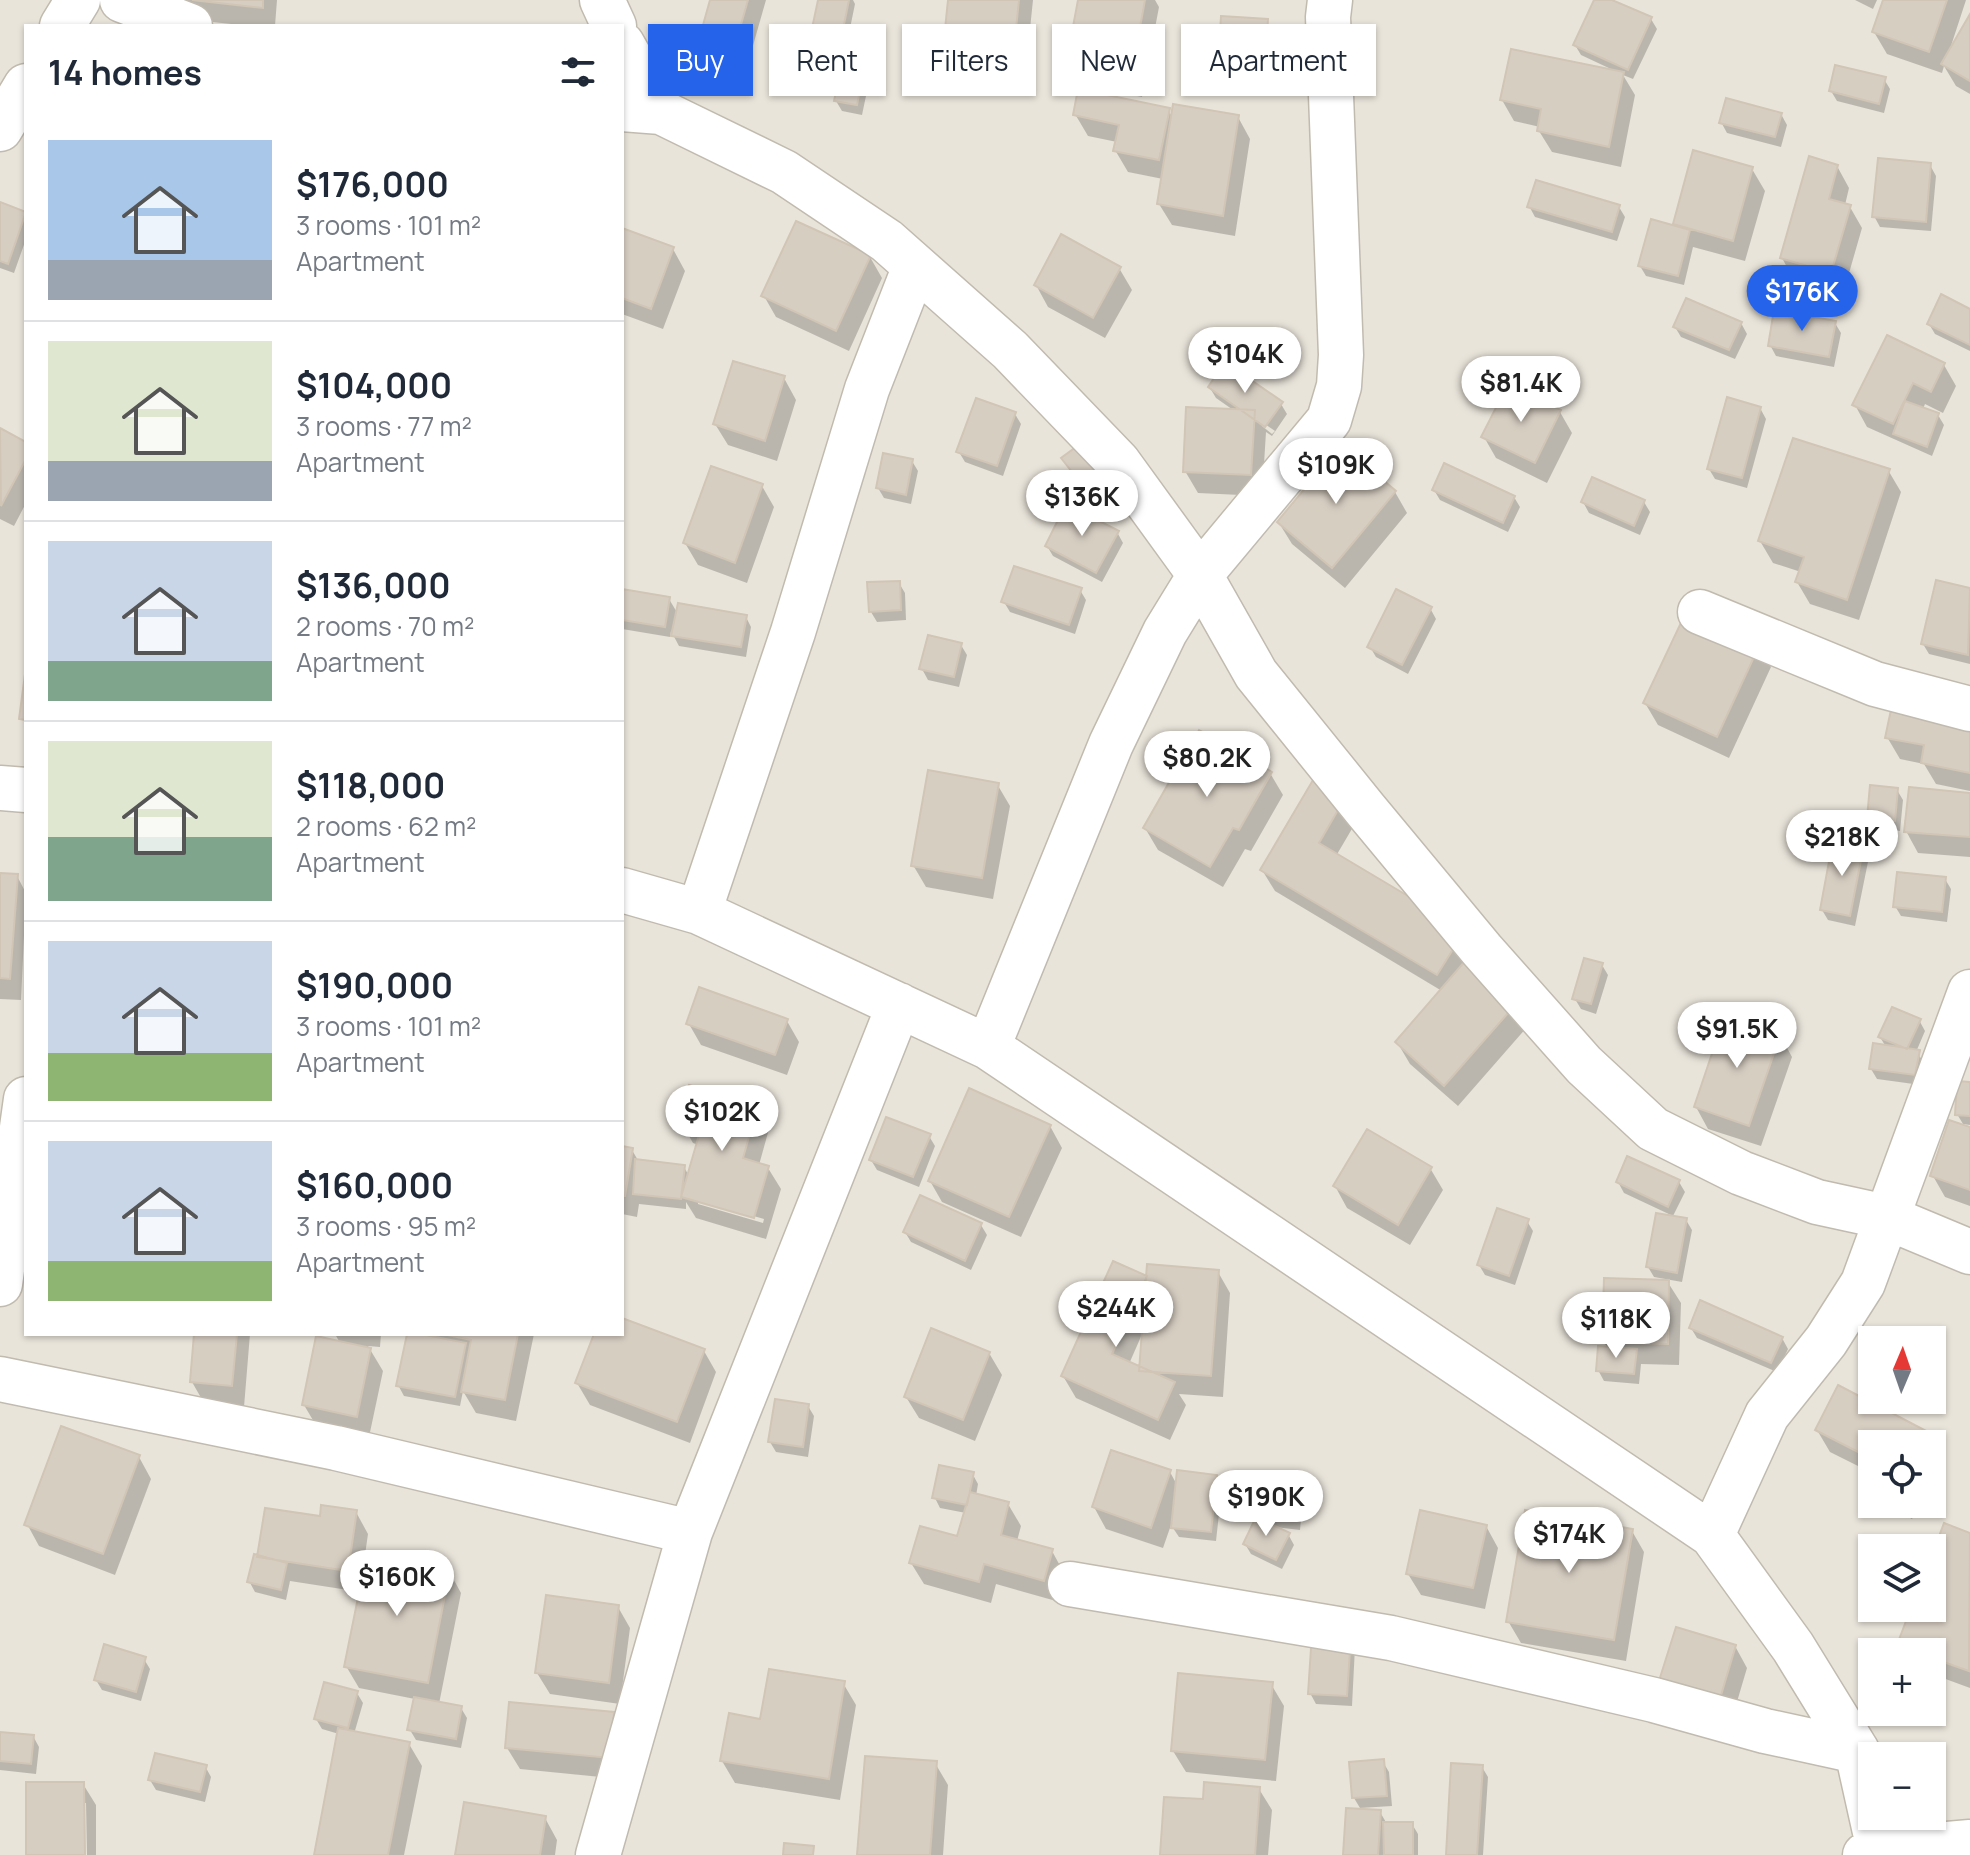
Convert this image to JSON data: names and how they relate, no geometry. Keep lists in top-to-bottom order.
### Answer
{
  "north": "top",
  "page": {
    "chip": [
      "Buy",
      "Rent",
      "Filters",
      "New",
      "Apartment"
    ],
    "heading": "14 homes",
    "list": [
      {
        "name": "$176,000",
        "note": "3 rooms · 101 m² · Apartment"
      },
      {
        "name": "$104,000",
        "note": "3 rooms · 77 m² · Apartment"
      },
      {
        "name": "$136,000",
        "note": "2 rooms · 70 m² · Apartment"
      },
      {
        "name": "$118,000",
        "note": "2 rooms · 62 m² · Apartment"
      },
      {
        "name": "$190,000",
        "note": "3 rooms · 101 m² · Apartment"
      },
      {
        "name": "$160,000",
        "note": "3 rooms · 95 m² · Apartment"
      }
    ],
    "price": [
      "$176K",
      "$104K",
      "$81.4K",
      "$109K",
      "$136K",
      "$80.2K",
      "$218K",
      "$91.5K",
      "$102K",
      "$244K",
      "$118K",
      "$190K",
      "$174K",
      "$160K"
    ],
    "map_buttons": ["+", "−"]
  }
}
